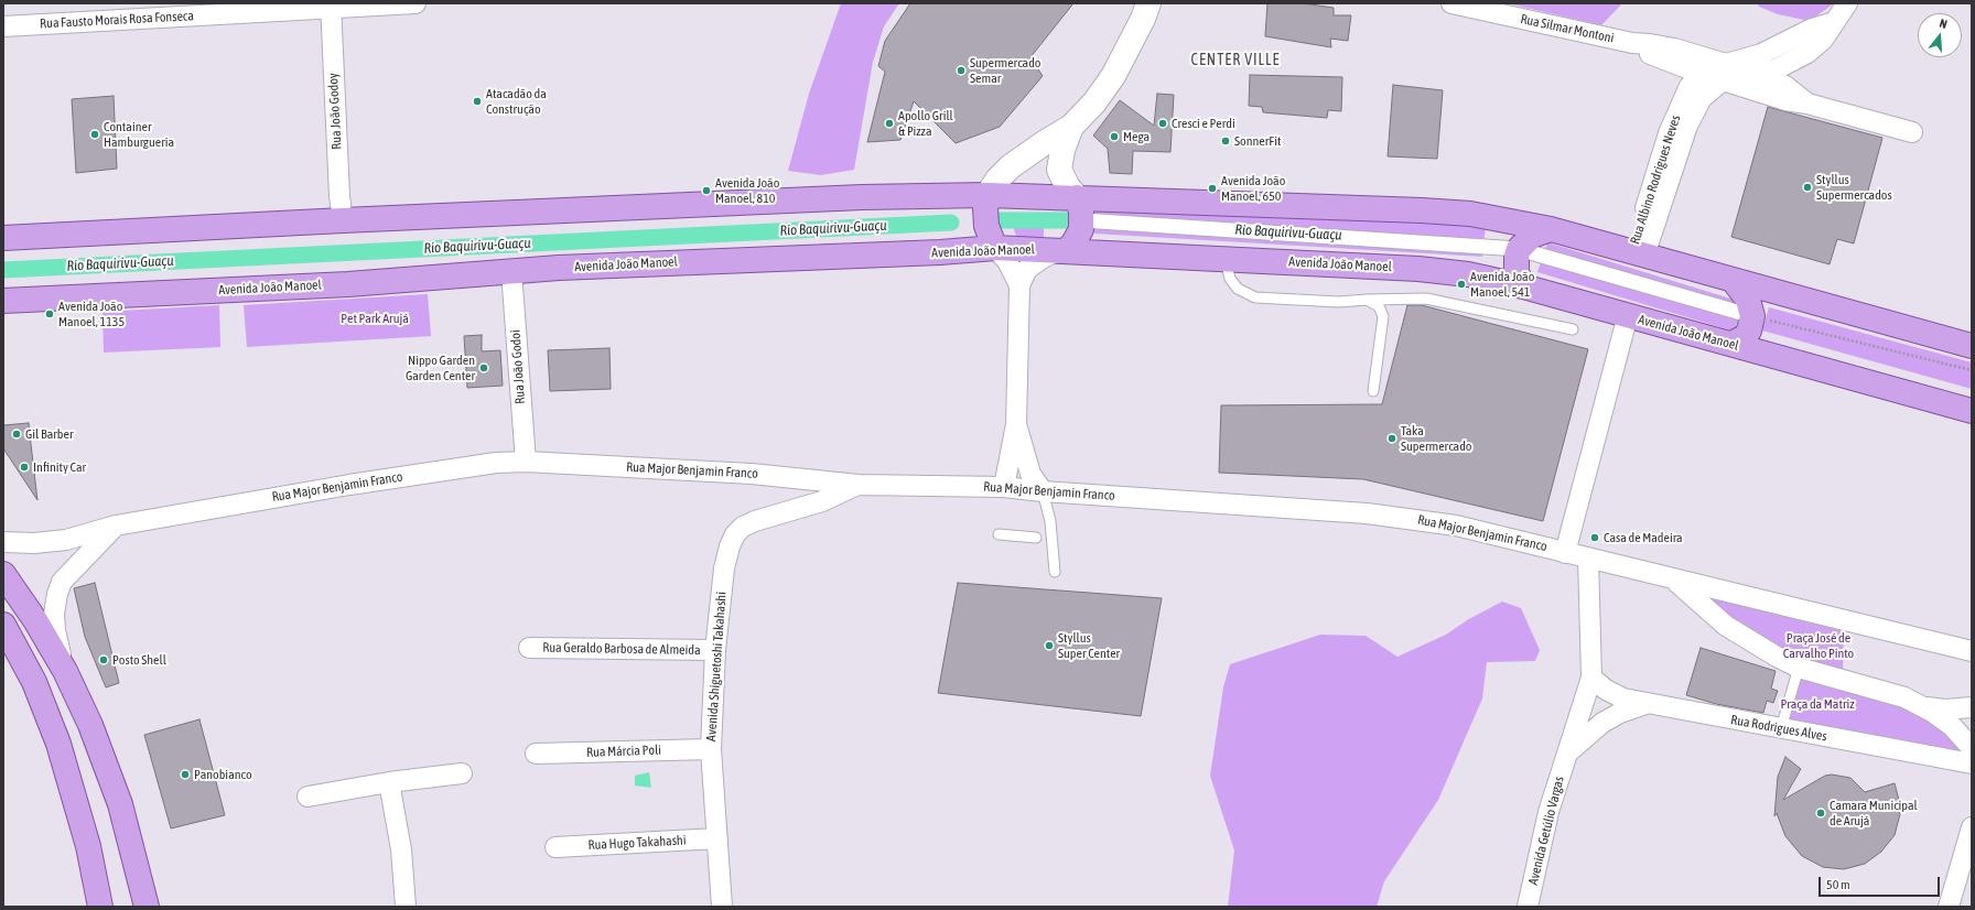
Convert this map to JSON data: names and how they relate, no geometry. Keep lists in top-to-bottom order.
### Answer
{
  "streets": {
    "main road": ["Avenida João Manoel"],
    "street": [
      "Rua Fausto Morais Rosa Fonseca",
      "Rua Silmar Montoni",
      "Rua João Godoy",
      "Rua Albino Rodrigues Neves",
      "Rua João Godoi",
      "Rua Major Benjamin Franco",
      "Rua Geraldo Barbosa de Almeida",
      "Avenida Shiguetoshi Takahashi",
      "Rua Rodrigues Alves",
      "Rua Márcia Poli",
      "Avenida Getúlio Vargas",
      "Rua Hugo Takahashi"
    ]
  },
  "crossings": [
    ["Rua Fausto Morais Rosa Fonseca", "Rua João Godoy"],
    ["Rua Silmar Montoni", "Rua Albino Rodrigues Neves"],
    ["Avenida João Manoel", "Rua João Godoi"],
    ["Rua João Godoi", "Rua Major Benjamin Franco"],
    ["Rua Major Benjamin Franco", "Avenida Shiguetoshi Takahashi"],
    ["Rua Major Benjamin Franco", "Avenida Getúlio Vargas"],
    ["Rua Geraldo Barbosa de Almeida", "Avenida Shiguetoshi Takahashi"],
    ["Avenida Shiguetoshi Takahashi", "Rua Márcia Poli"],
    ["Avenida Shiguetoshi Takahashi", "Rua Hugo Takahashi"],
    ["Rua Rodrigues Alves", "Avenida Getúlio Vargas"]
  ],
  "districts": ["CENTER VILLE"],
  "water": ["Rio Baquirivu-Guaçu"],
  "parks": ["Pet Park Arujá", "Praça José de Carvalho Pinto", "Praça da Matriz"],
  "places": [
    "Supermercado Semar",
    "Atacadão da Construção",
    "Apollo Grill & Pizza",
    "Cresci e Perdi",
    "Container Hamburgueria",
    "Mega",
    "SonnerFit",
    "Styllus Supermercados",
    "Avenida João Manoel, 650",
    "Avenida João Manoel, 810",
    "Avenida João Manoel, 541",
    "Avenida João Manoel, 1135",
    "Nippo Garden Garden Center",
    "Gil Barber",
    "Taka Supermercado",
    "Infinity Car",
    "Casa de Madeira",
    "Styllus Super Center",
    "Posto Shell",
    "Panobianco",
    "Camara Municipal de Arujá"
  ],
  "scale_bar": "50 m",
  "north": "top"
}
